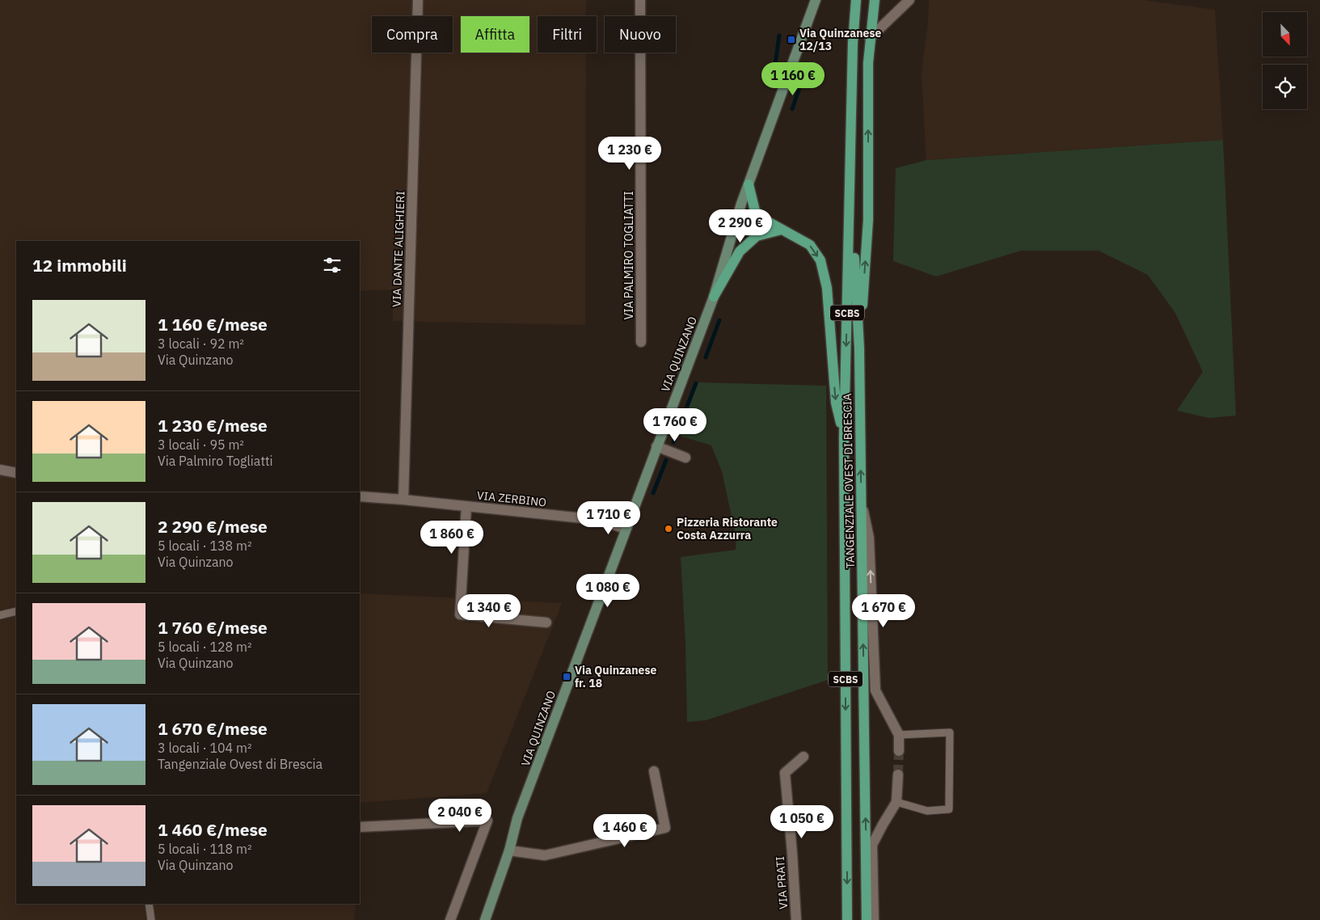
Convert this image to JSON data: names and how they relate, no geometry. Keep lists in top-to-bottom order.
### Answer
{
  "streets": {
    "main road": ["SCBS", "TANGENZIALE OVEST DI BRESCIA"],
    "street": [
      "VIA DANTE ALIGHIERI",
      "VIA PALMIRO TOGLIATTI",
      "VIA QUINZANO",
      "VIA ZERBINO",
      "VIA PRATI"
    ]
  },
  "crossings": [
    ["VIA DANTE ALIGHIERI", "VIA ZERBINO"],
    ["VIA QUINZANO", "VIA ZERBINO"]
  ],
  "places": {
    "transit": ["Via Quinzanese 12/13", "Via Quinzanese fr. 18"],
    "other": ["Pizzeria Ristorante Costa Azzurra"]
  },
  "north": "bottom right",
  "page": {
    "chip": [
      "Compra",
      "Affitta",
      "Filtri",
      "Nuovo"
    ],
    "price": [
      "1 160 €",
      "1 230 €",
      "2 290 €",
      "1 760 €",
      "1 710 €",
      "1 860 €",
      "1 080 €",
      "1 340 €",
      "1 670 €",
      "2 040 €",
      "1 050 €",
      "1 460 €"
    ],
    "heading": "12 immobili",
    "list": [
      {
        "name": "1 160 €/mese",
        "note": "3 locali · 92 m² · Via Quinzano"
      },
      {
        "name": "1 230 €/mese",
        "note": "3 locali · 95 m² · Via Palmiro Togliatti"
      },
      {
        "name": "2 290 €/mese",
        "note": "5 locali · 138 m² · Via Quinzano"
      },
      {
        "name": "1 760 €/mese",
        "note": "5 locali · 128 m² · Via Quinzano"
      },
      {
        "name": "1 670 €/mese",
        "note": "3 locali · 104 m² · Tangenziale Ovest di Brescia"
      },
      {
        "name": "1 460 €/mese",
        "note": "5 locali · 118 m² · Via Quinzano"
      }
    ]
  }
}
